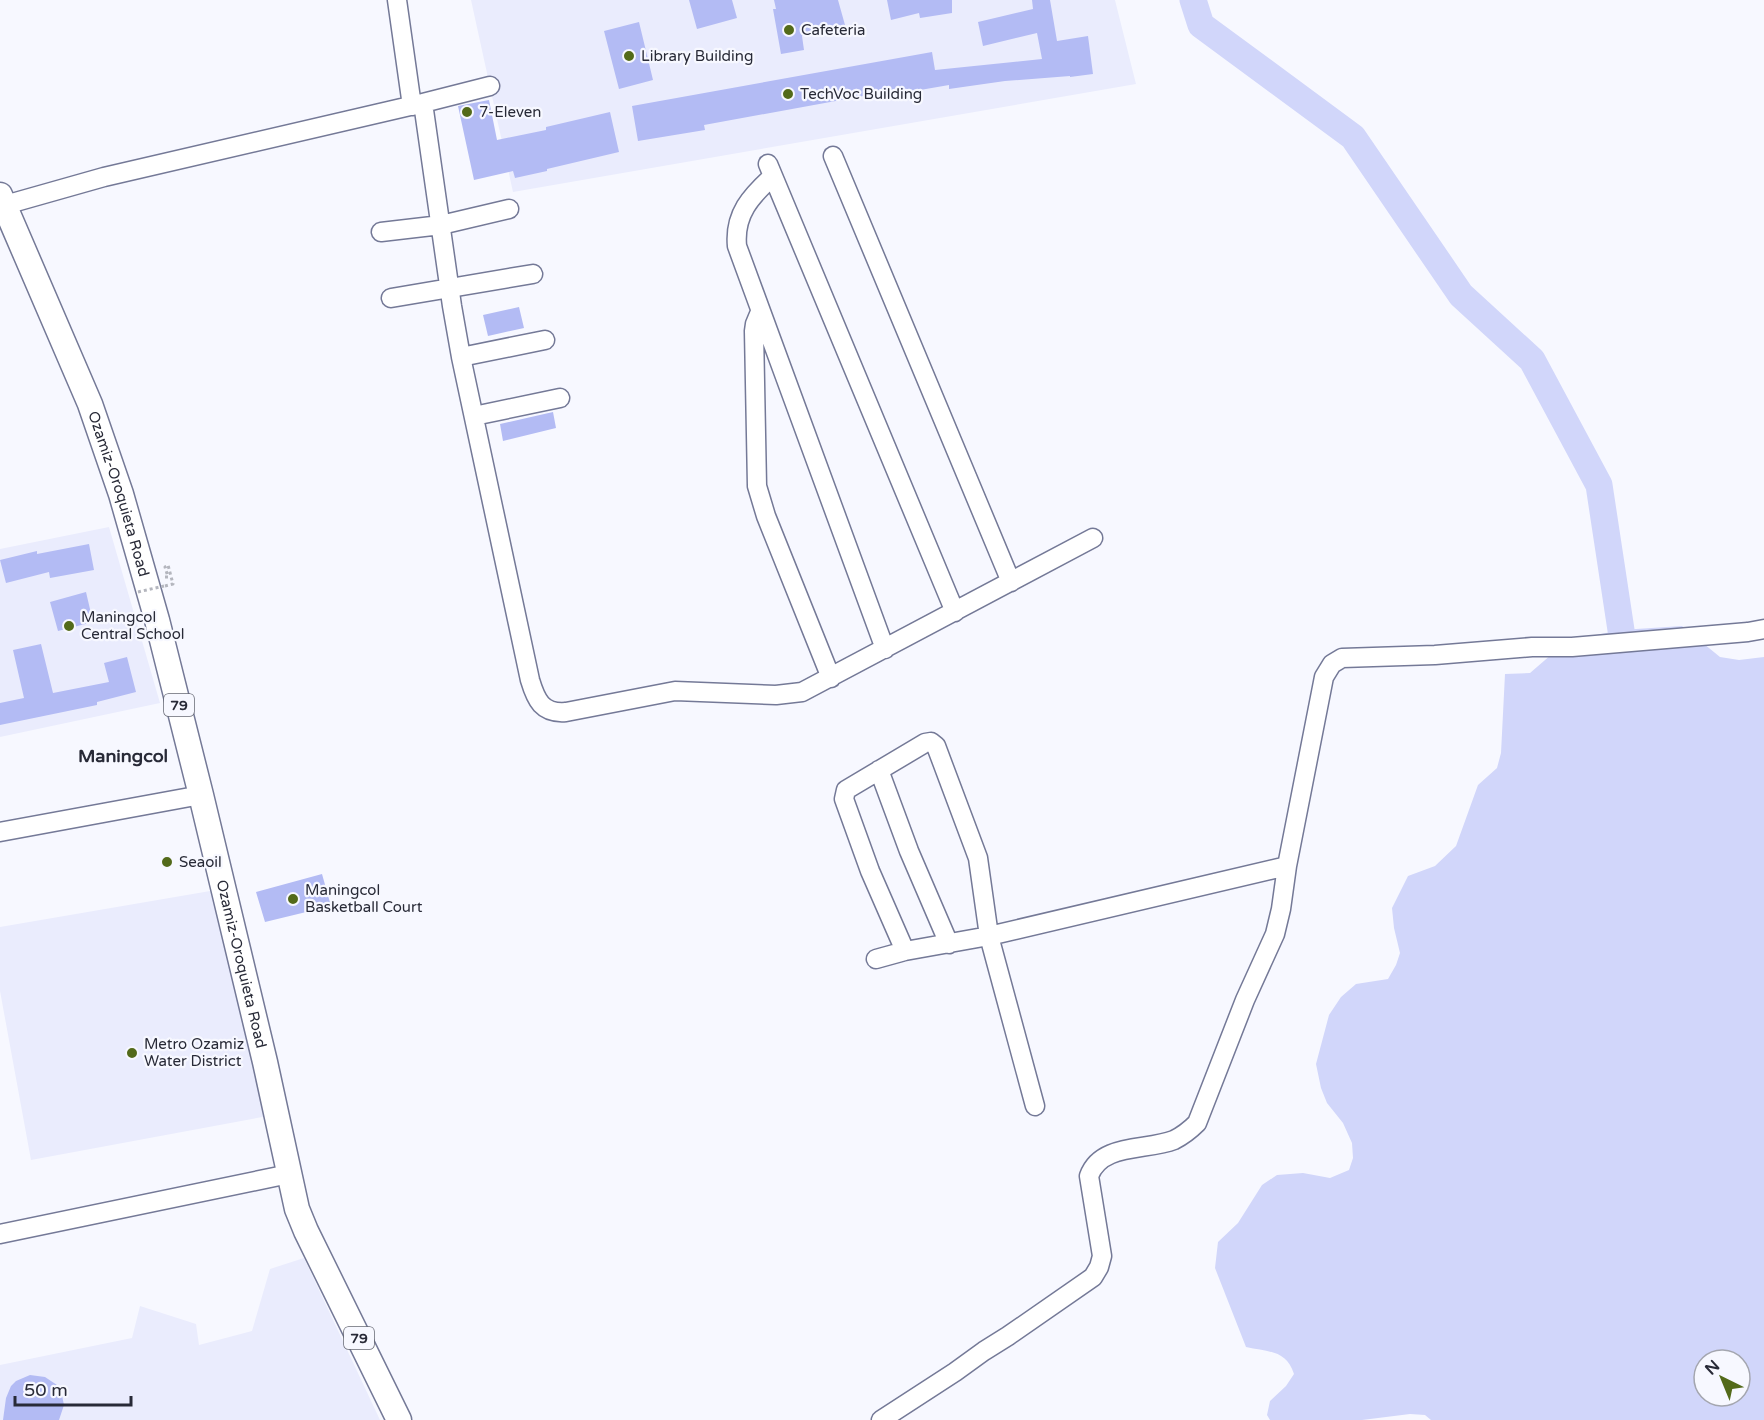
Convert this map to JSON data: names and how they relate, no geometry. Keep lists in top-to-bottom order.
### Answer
{
  "streets": {
    "main road": ["Ozamiz-Oroquieta Road", "79"]
  },
  "districts": ["Maningcol"],
  "places": [
    "Cafeteria",
    "Library Building",
    "TechVoc Building",
    "7-Eleven",
    "Maningcol Central School",
    "Seaoil",
    "Maningcol Basketball Court",
    "Metro Ozamiz Water District"
  ],
  "scale_bar": "50 m",
  "north": "top left"
}
